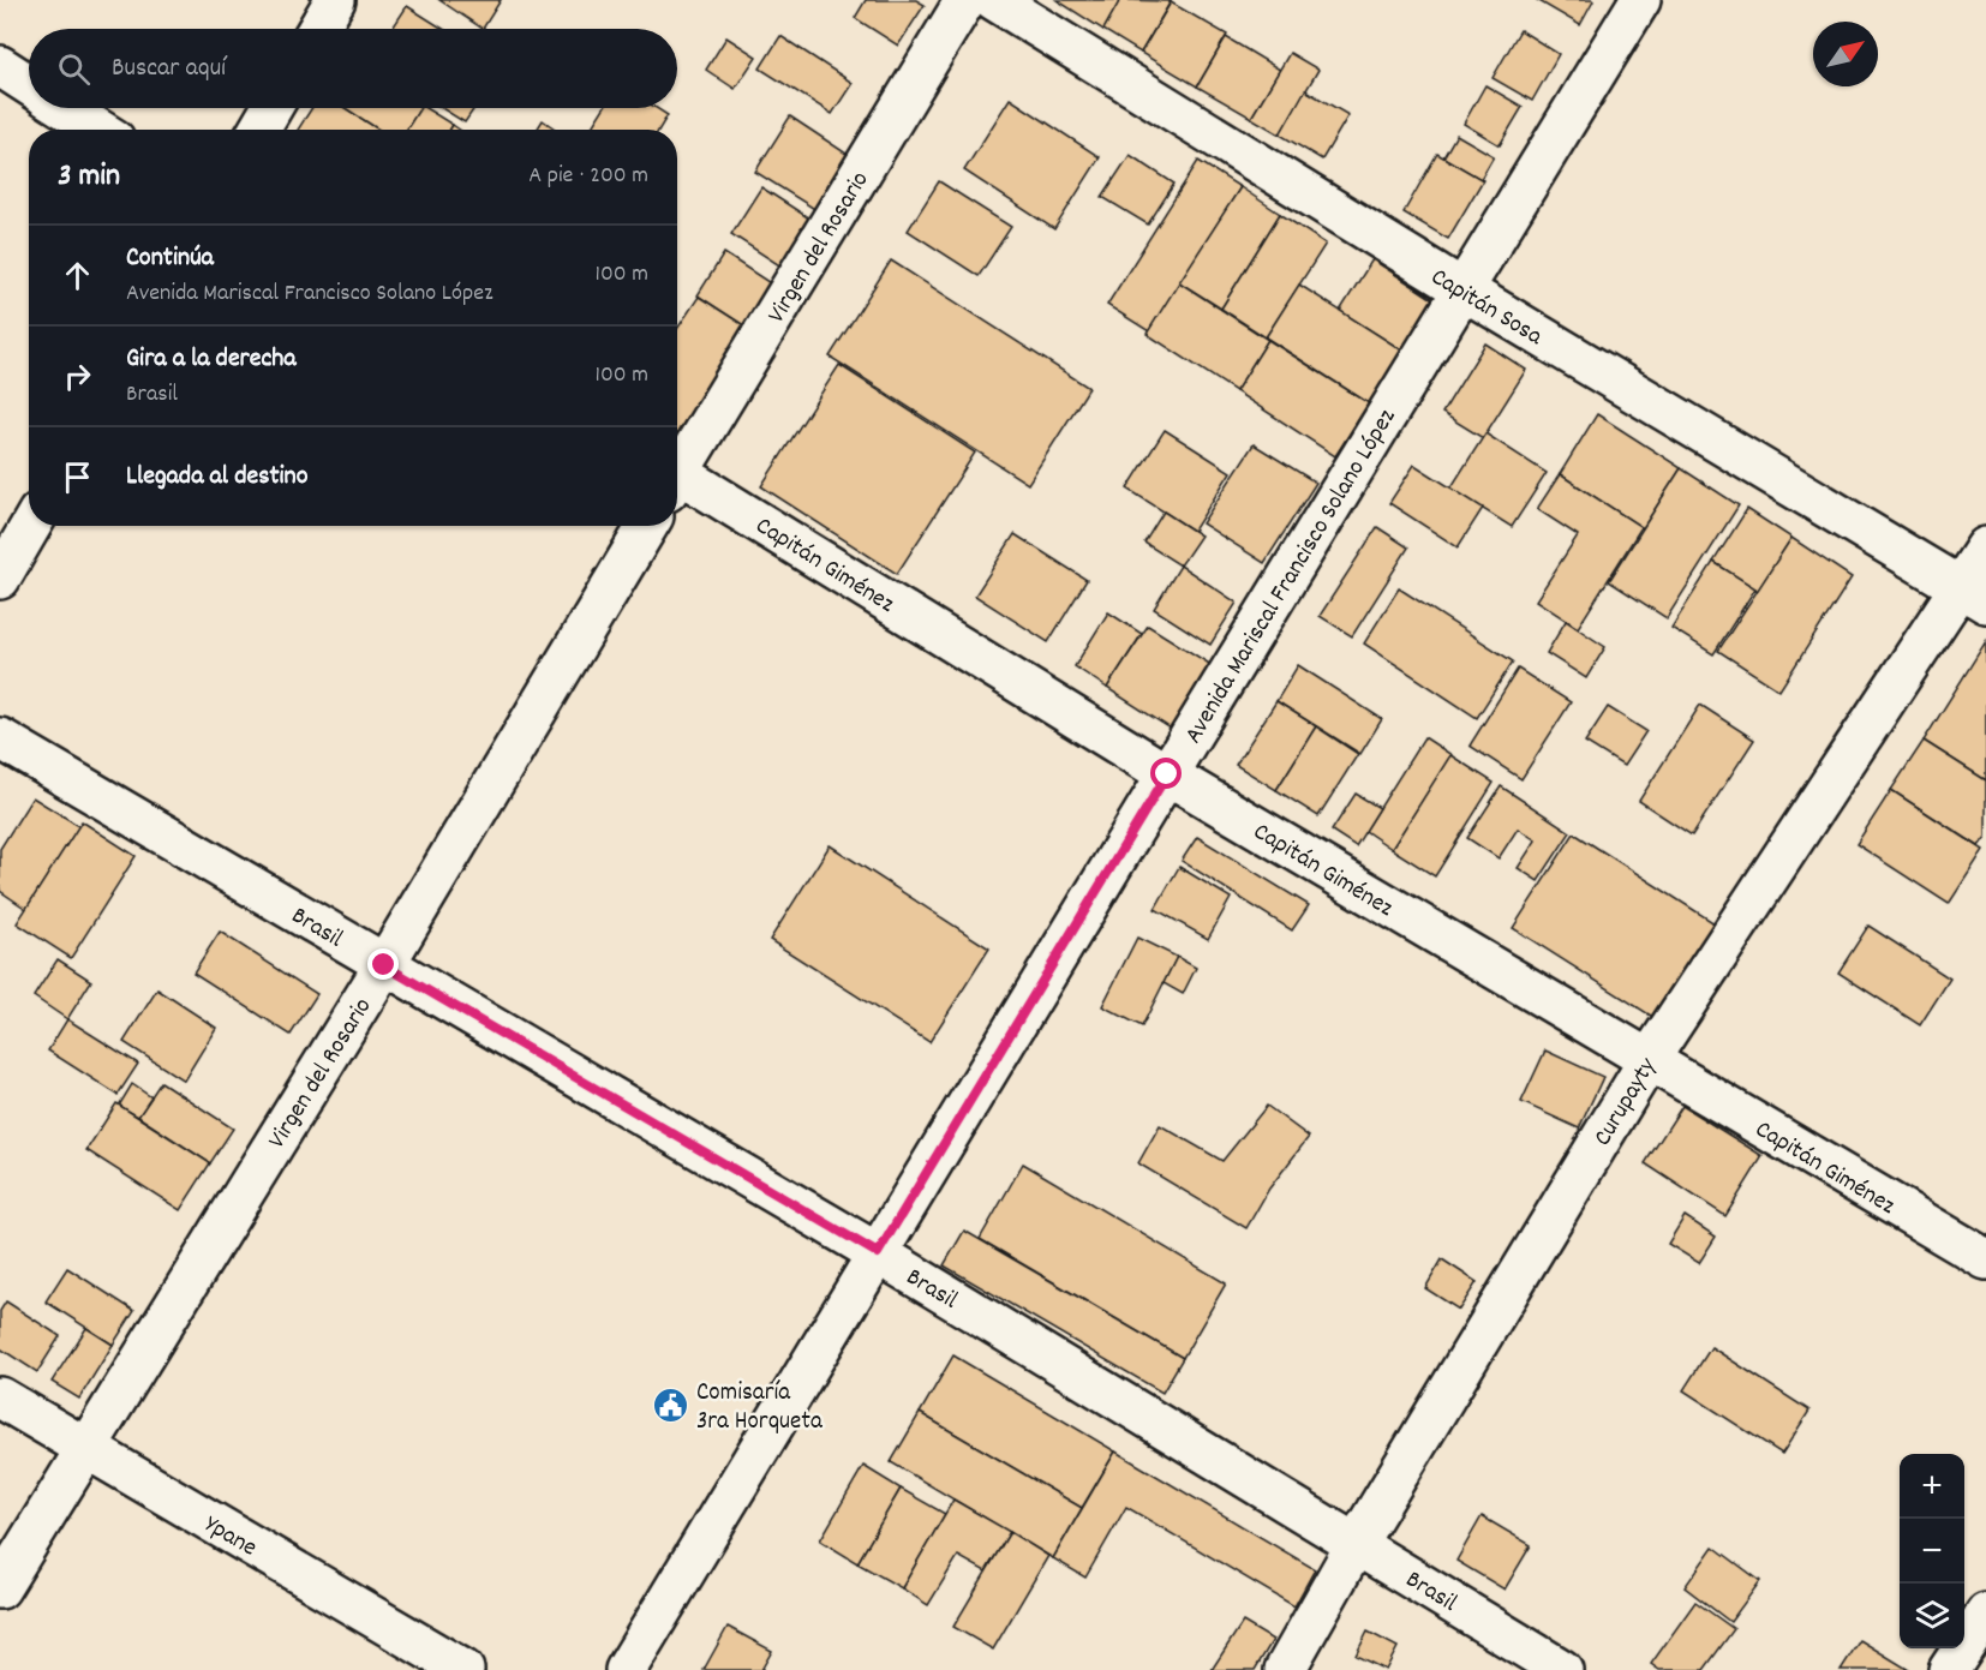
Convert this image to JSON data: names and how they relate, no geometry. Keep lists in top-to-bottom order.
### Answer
{
  "streets": {
    "street": [
      "Virgen del Rosario",
      "Capitán Sosa",
      "Capitán Giménez",
      "Avenida Mariscal Francisco Solano López",
      "Brasil",
      "Curupayty",
      "Ypane"
    ]
  },
  "crossings": [
    ["Virgen del Rosario", "Brasil"],
    ["Virgen del Rosario", "Ypane"],
    ["Capitán Sosa", "Avenida Mariscal Francisco Solano López"],
    ["Capitán Sosa", "Curupayty"],
    ["Capitán Giménez", "Avenida Mariscal Francisco Solano López"],
    ["Capitán Giménez", "Curupayty"],
    ["Avenida Mariscal Francisco Solano López", "Brasil"],
    ["Brasil", "Curupayty"]
  ],
  "places": {
    "public building": ["Comisaría 3ra Horqueta"]
  },
  "north": "top right",
  "page": {
    "search": "Buscar aquí",
    "heading": ["3 min", "A pie · 200 m"],
    "list": [
      ["Continúa", "Avenida Mariscal Francisco Solano López", "100 m"],
      ["Gira a la derecha", "Brasil", "100 m"],
      "Llegada al destino"
    ],
    "map_buttons": ["+", "−"]
  }
}
